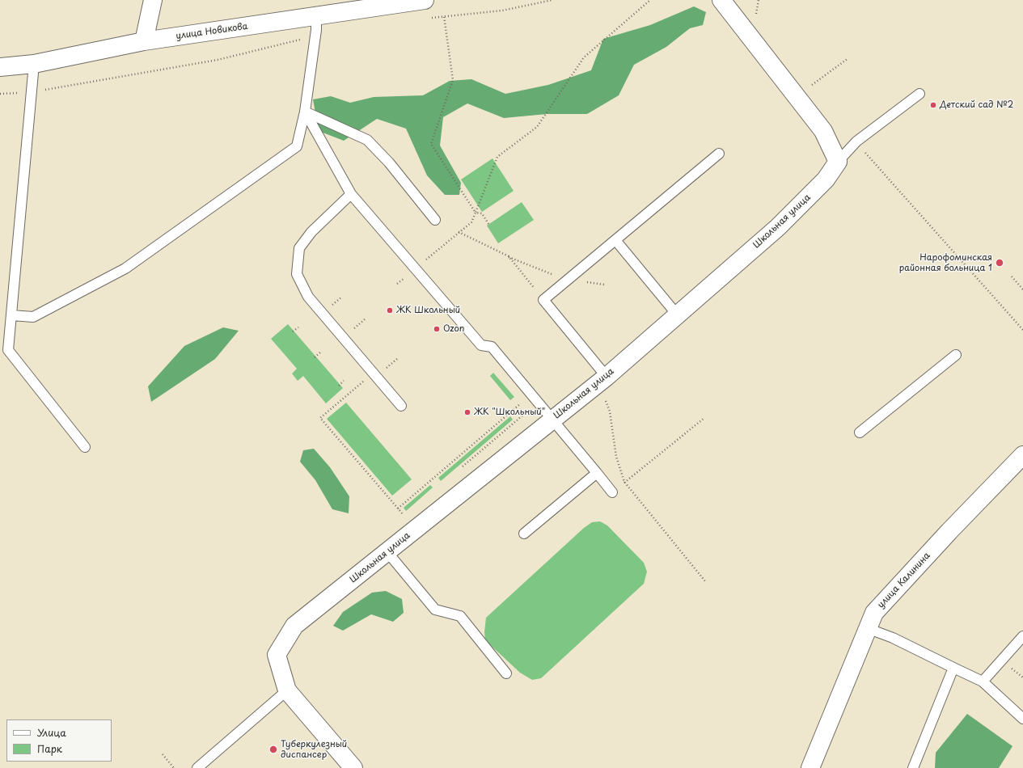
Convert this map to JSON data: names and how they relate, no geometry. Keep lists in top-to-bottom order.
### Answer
{
  "streets": {
    "street": ["улица Новикова", "Школьная улица", "улица Калинина"]
  },
  "places": [
    "Детский сад №2",
    "Нарофоминская районная больница 1",
    "ЖК Школьный",
    "Ozon",
    "ЖК \"Школьный\"",
    "Туберкулезный диспансер"
  ],
  "legend": ["Улица", "Парк"]
}
